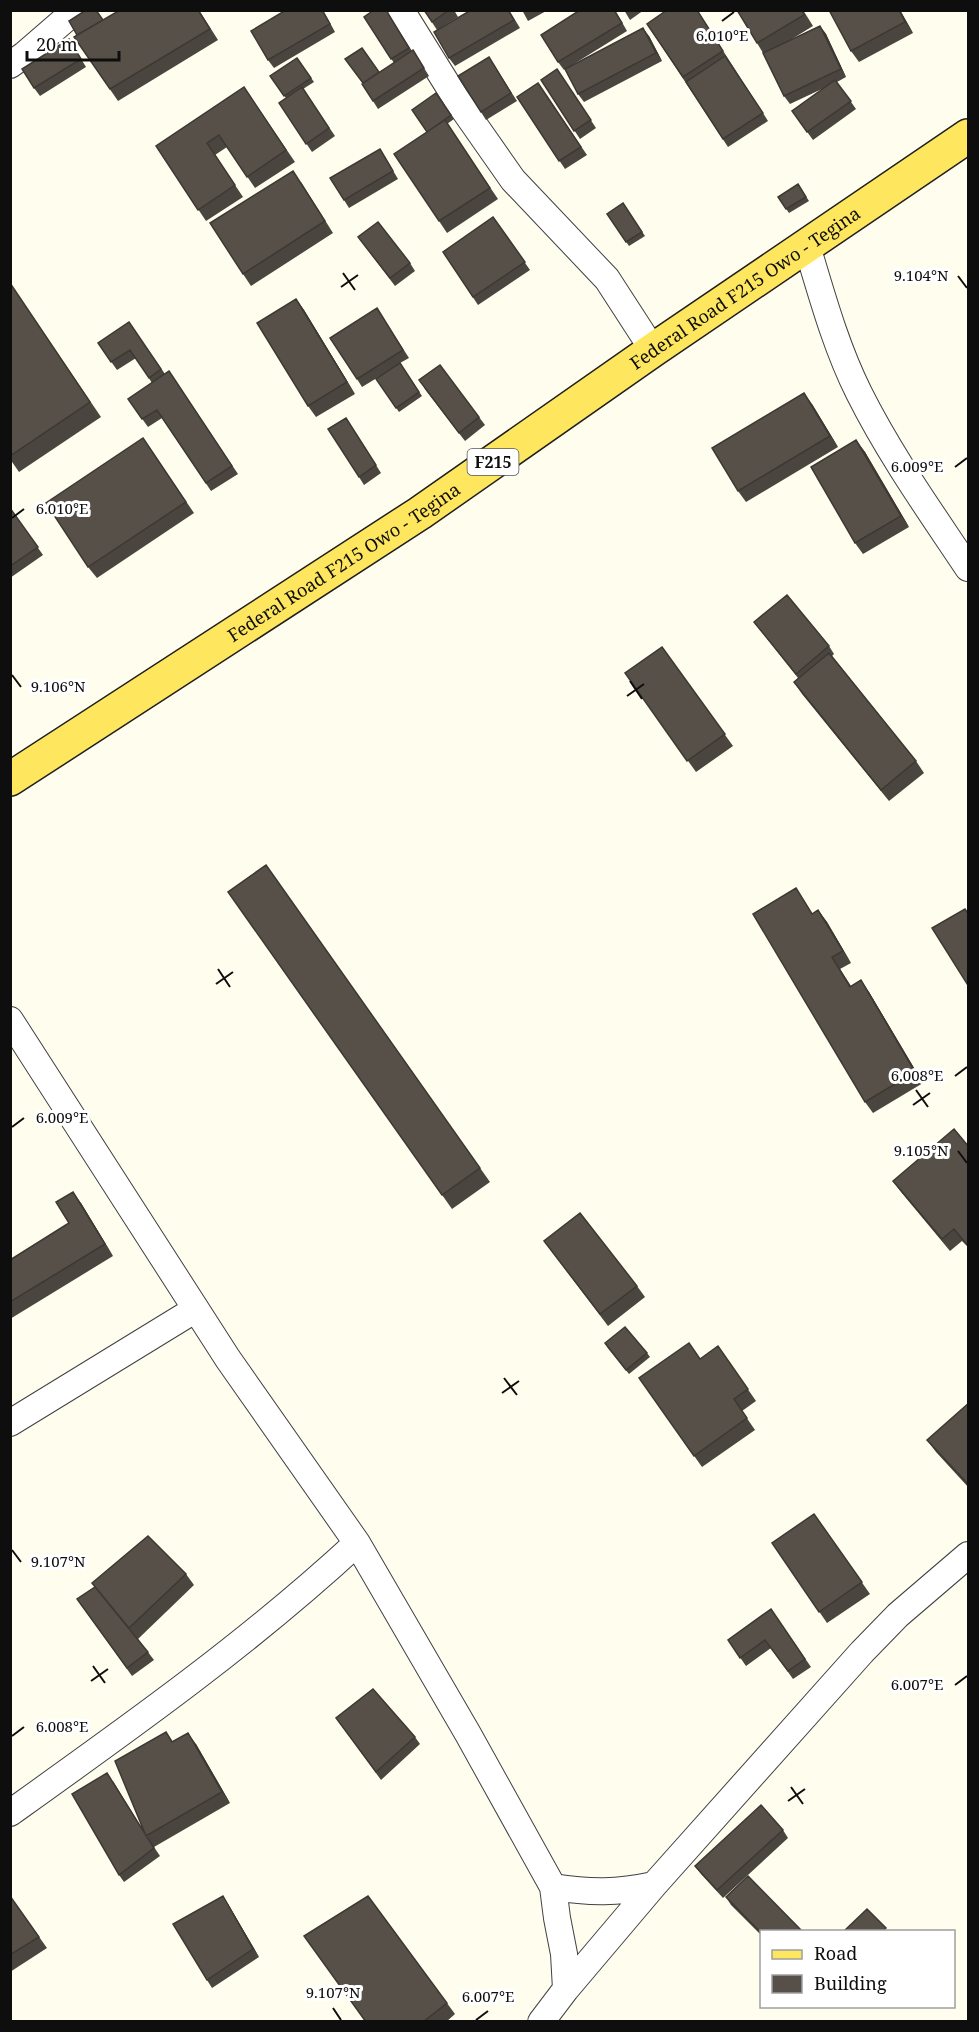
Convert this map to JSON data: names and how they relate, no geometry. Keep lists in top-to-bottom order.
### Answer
{
  "streets": {
    "main road": ["Federal Road F215 Owo - Tegina", "F215"]
  },
  "legend": ["Road", "Building"],
  "scale_bar": "20 m",
  "coordinates": [
    "6.010°E",
    "9.104°N",
    "6.009°E",
    "9.106°N",
    "6.008°E",
    "9.105°N",
    "9.107°N",
    "6.007°E"
  ]
}
